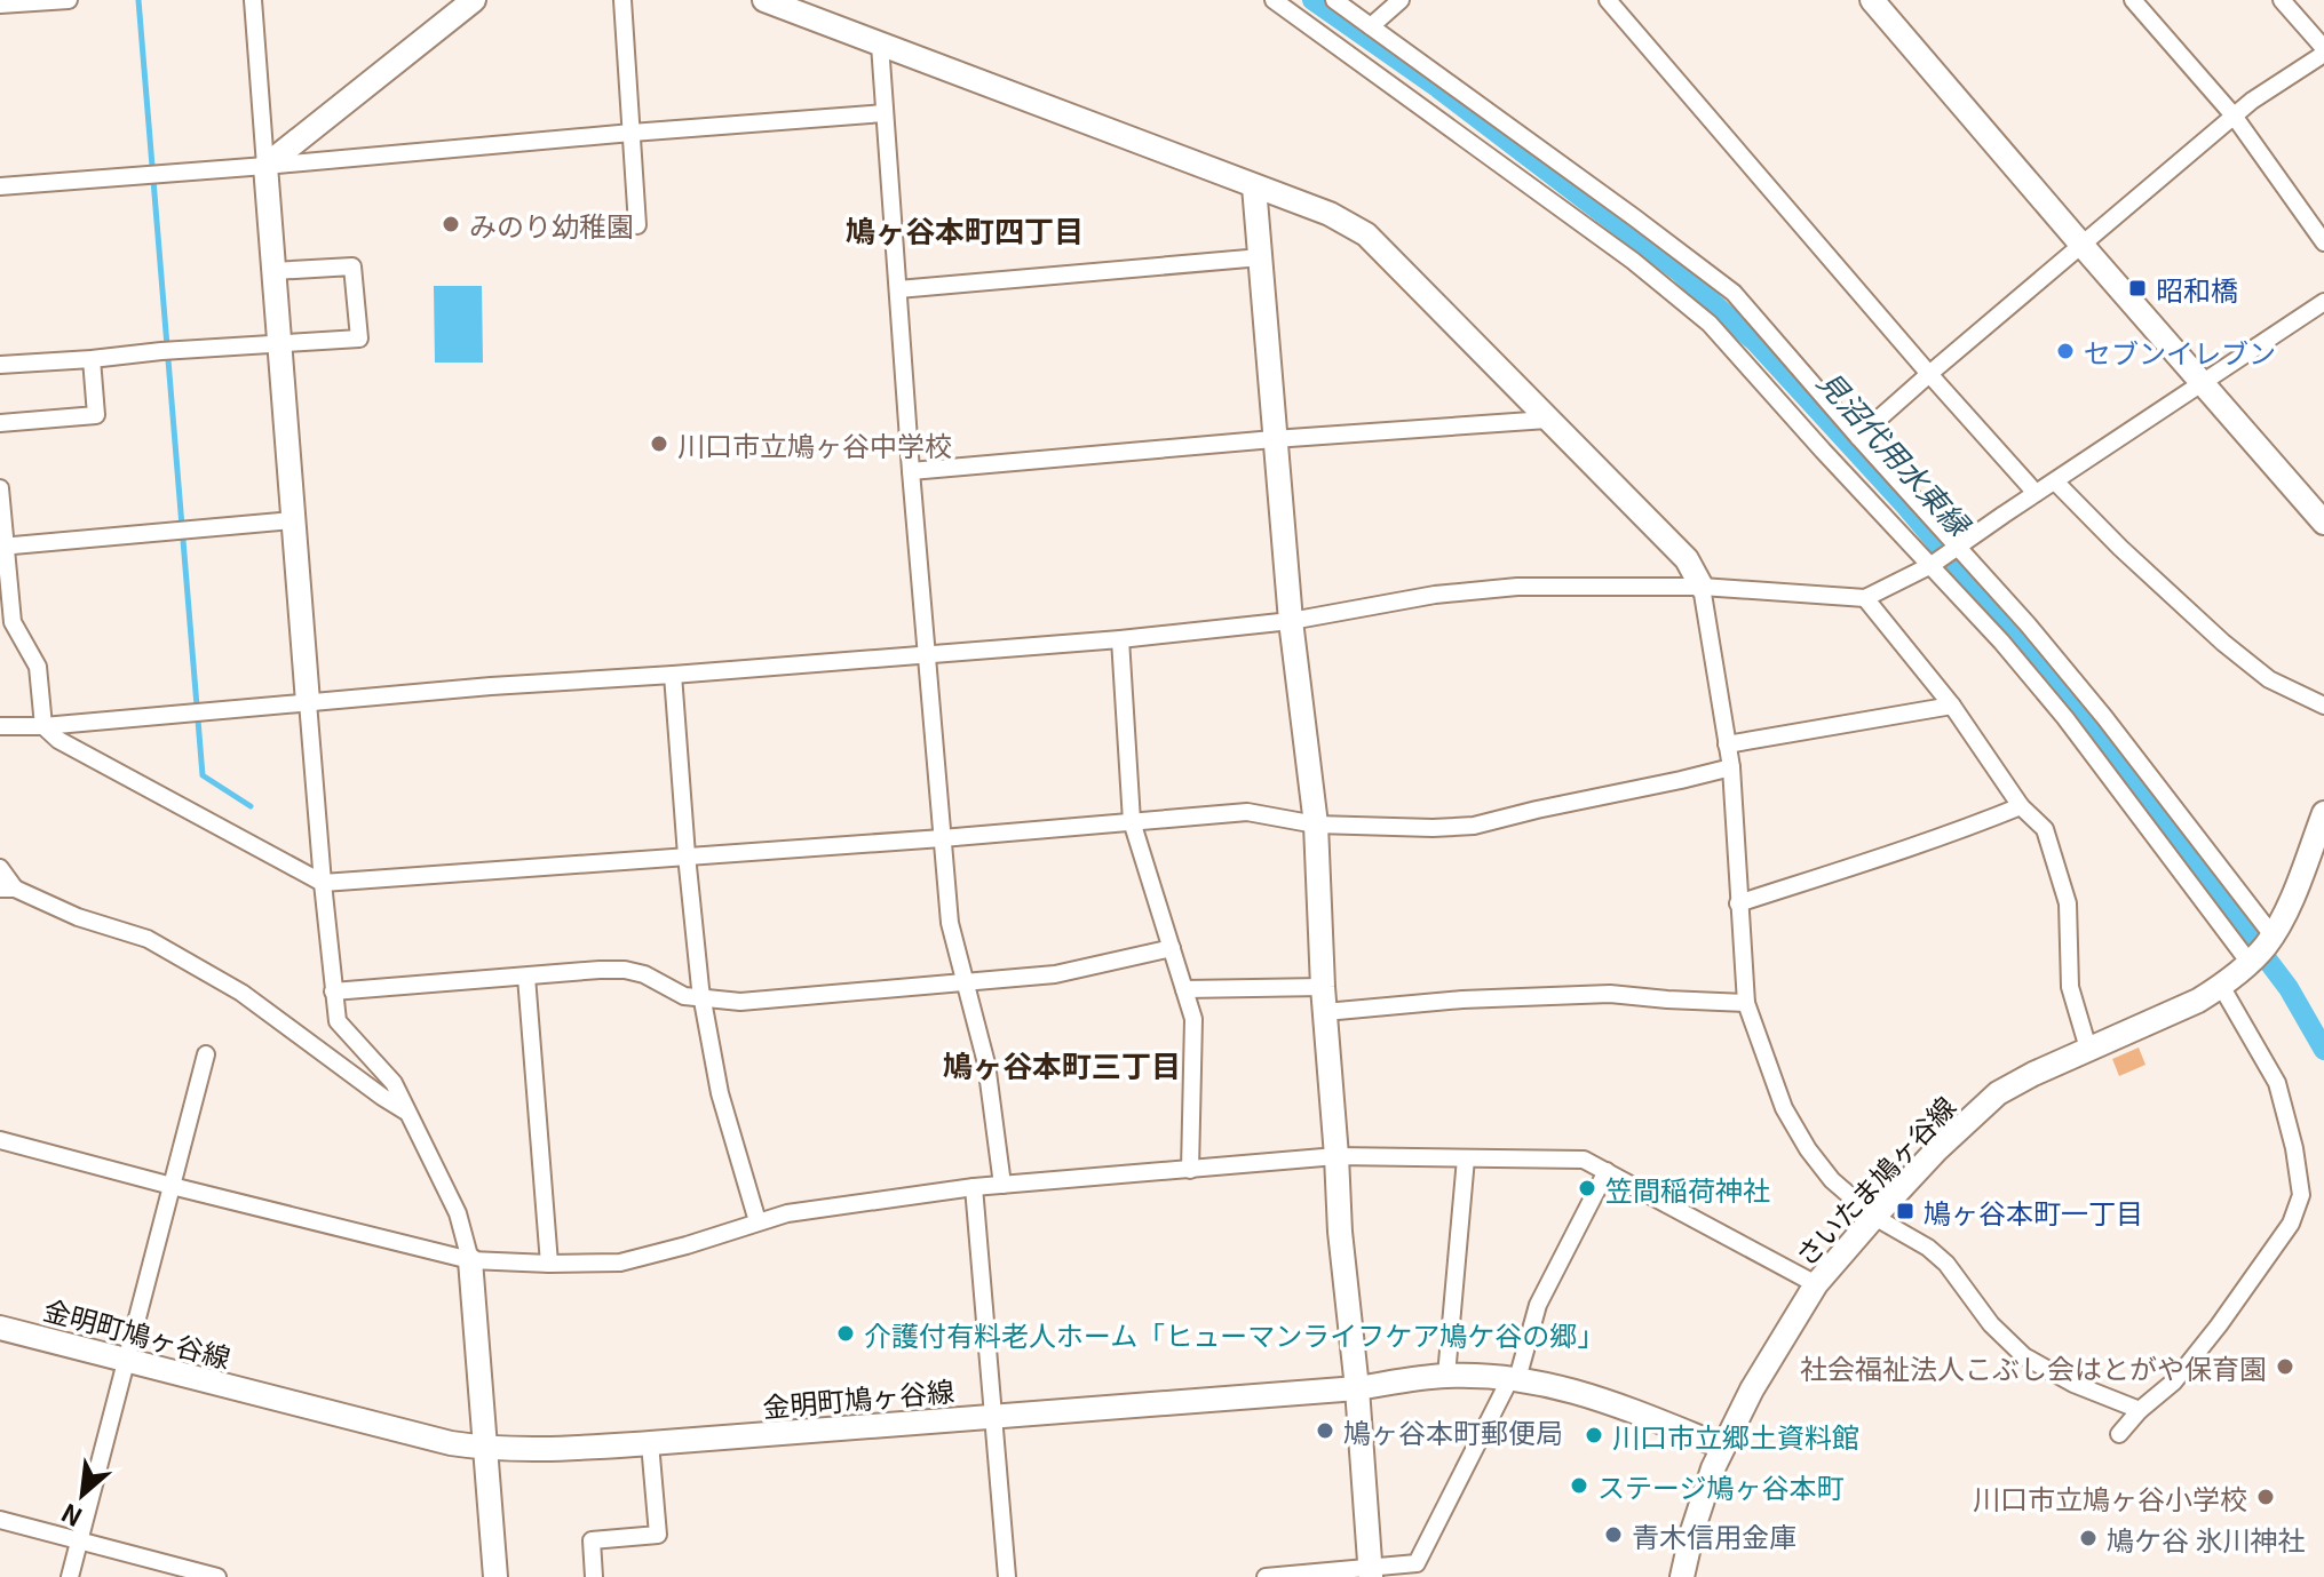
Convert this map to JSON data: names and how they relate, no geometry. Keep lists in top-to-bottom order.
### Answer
{
  "streets": {
    "street": ["さいたま鳩ヶ谷線", "金明町鳩ヶ谷線"]
  },
  "crossings": [
    ["さいたま鳩ヶ谷線", "金明町鳩ヶ谷線"]
  ],
  "districts": ["鳩ヶ谷本町四丁目", "鳩ヶ谷本町三丁目"],
  "water": ["見沼代用水東縁"],
  "places": {
    "other": [
      "みのり幼稚園",
      "セブンイレブン",
      "川口市立鳩ヶ谷中学校",
      "笠間稲荷神社",
      "介護付有料老人ホーム「ヒューマンライフケア鳩ケ谷の郷」",
      "社会福祉法人こぶし会はとがや保育園",
      "鳩ヶ谷本町郵便局",
      "川口市立郷土資料館",
      "ステージ鳩ヶ谷本町",
      "川口市立鳩ヶ谷小学校",
      "青木信用金庫",
      "鳩ケ谷 氷川神社"
    ],
    "transit": ["昭和橋", "鳩ヶ谷本町一丁目"]
  },
  "north": "bottom left"
}
